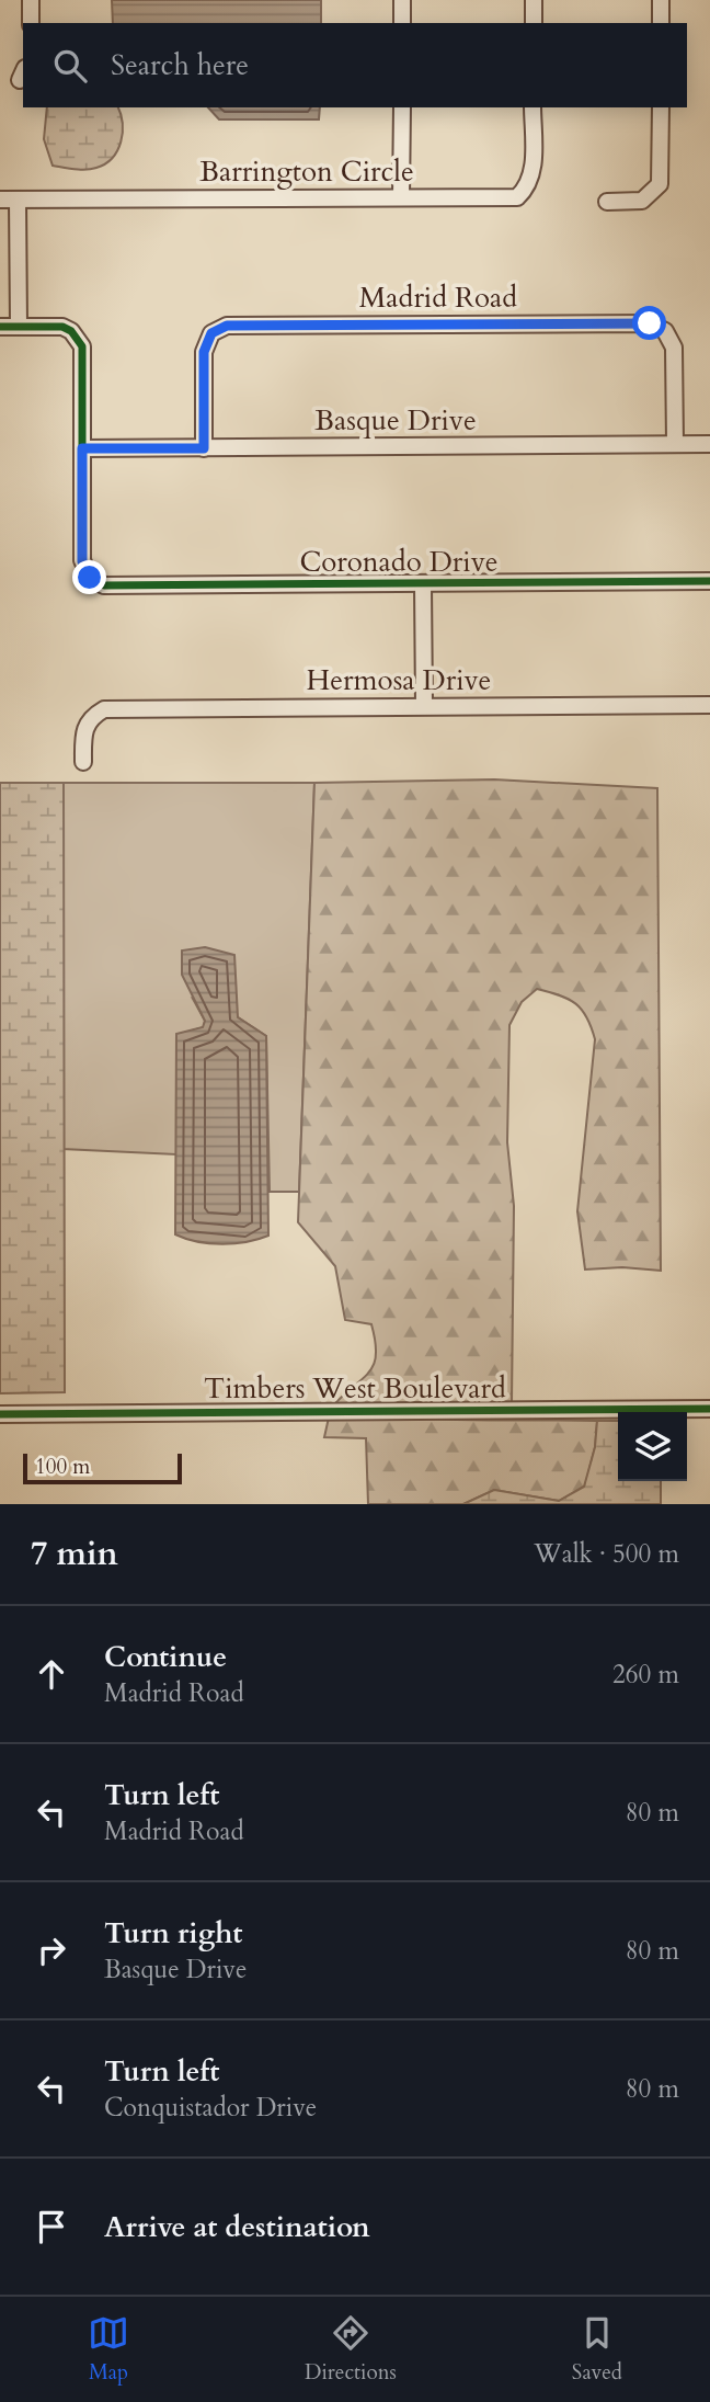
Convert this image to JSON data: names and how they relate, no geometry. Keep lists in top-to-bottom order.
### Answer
{
  "streets": {
    "street": [
      "Barrington Circle",
      "Madrid Road",
      "Basque Drive",
      "Coronado Drive",
      "Hermosa Drive",
      "Timbers West Boulevard"
    ]
  },
  "crossings": [
    ["Madrid Road", "Basque Drive"],
    ["Basque Drive", "Coronado Drive"]
  ],
  "scale_bar": "100 m",
  "page": {
    "search": "Search here",
    "scale": "100 m",
    "heading": ["7 min", "Walk · 500 m"],
    "list": [
      ["Continue", "Madrid Road", "260 m"],
      ["Turn left", "Madrid Road", "80 m"],
      ["Turn right", "Basque Drive", "80 m"],
      ["Turn left", "Conquistador Drive", "80 m"],
      "Arrive at destination"
    ],
    "nav": ["Map", "Directions", "Saved"]
  }
}
